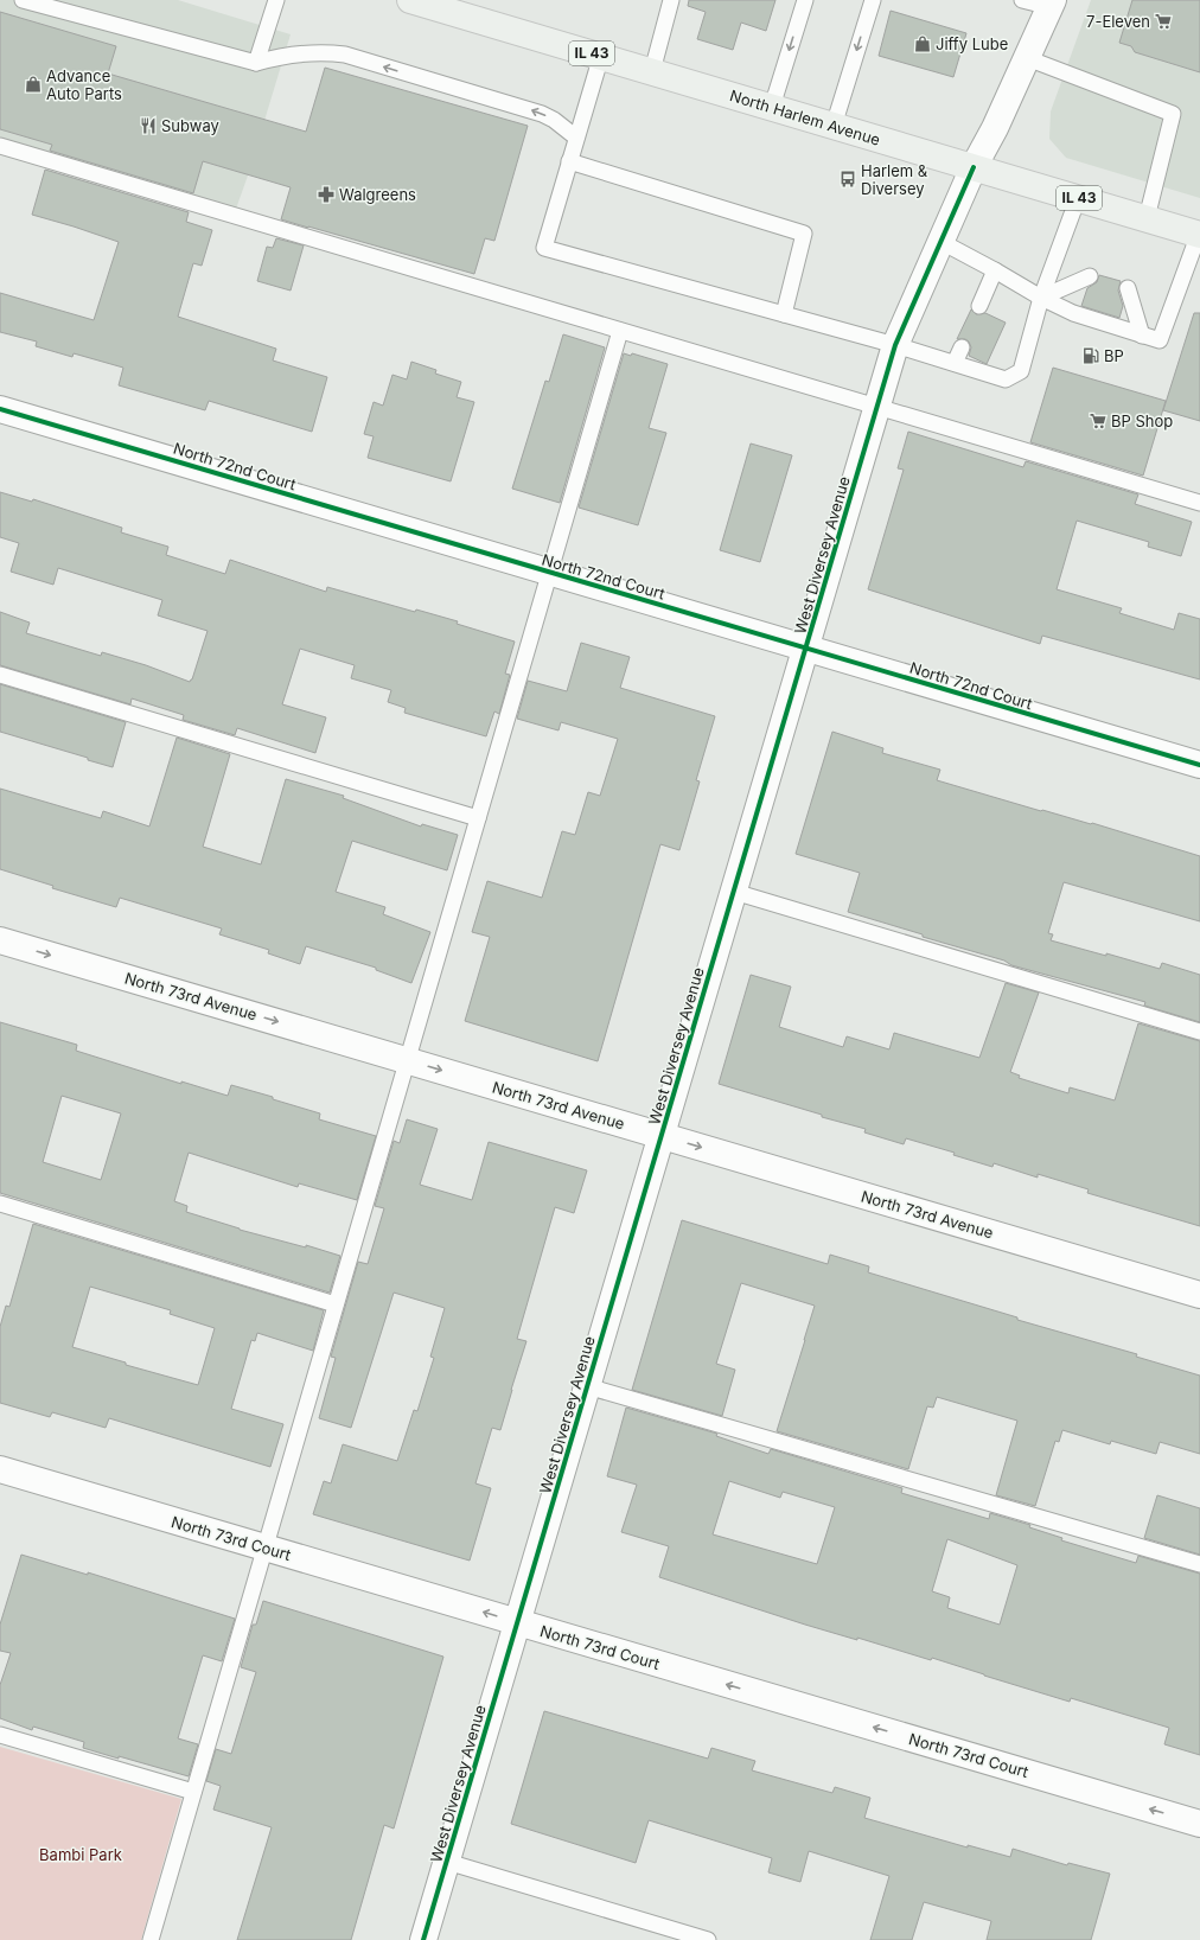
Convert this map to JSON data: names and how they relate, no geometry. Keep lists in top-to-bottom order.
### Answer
{
  "streets": {
    "main road": ["IL 43", "North Harlem Avenue"],
    "street": [
      "North 72nd Court",
      "West Diversey Avenue",
      "North 73rd Avenue",
      "North 73rd Court"
    ]
  },
  "crossings": [
    ["North Harlem Avenue", "West Diversey Avenue"],
    ["North 72nd Court", "West Diversey Avenue"],
    ["West Diversey Avenue", "North 73rd Avenue"],
    ["West Diversey Avenue", "North 73rd Court"]
  ],
  "one_way": ["North 73rd Avenue", "North 73rd Court"],
  "parks": ["Bambi Park"],
  "places": {
    "supermarket": ["7-Eleven", "BP Shop"],
    "shop": ["Jiffy Lube", "Advance Auto Parts"],
    "restaurant": ["Subway"],
    "bus stop": ["Harlem & Diversey"],
    "pharmacy": ["Walgreens"],
    "fuel station": ["BP"]
  }
}
